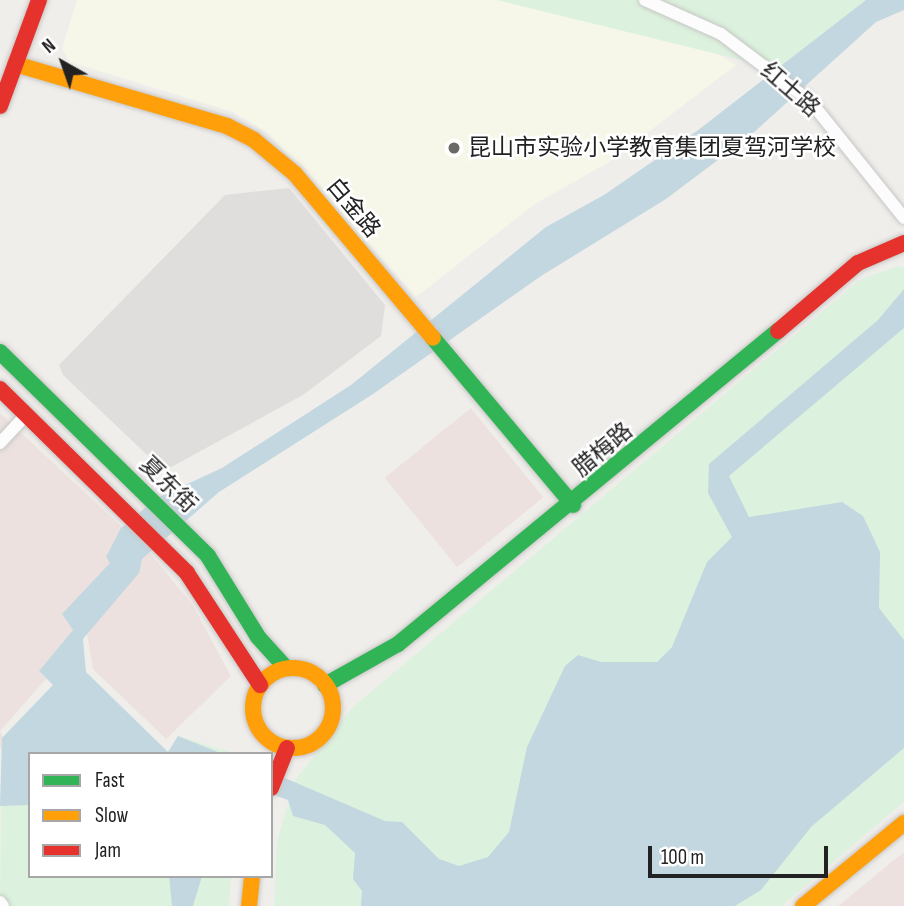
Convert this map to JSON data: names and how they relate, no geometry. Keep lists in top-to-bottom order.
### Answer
{
  "streets": {
    "street": [
      "红士路",
      "白金路",
      "腊梅路",
      "夏东街"
    ]
  },
  "crossings": [
    ["白金路", "腊梅路"],
    ["腊梅路", "夏东街"]
  ],
  "places": ["昆山市实验小学教育集团夏驾河学校"],
  "legend": ["Fast", "Slow", "Jam"],
  "scale_bar": "100 m",
  "north": "top left"
}
